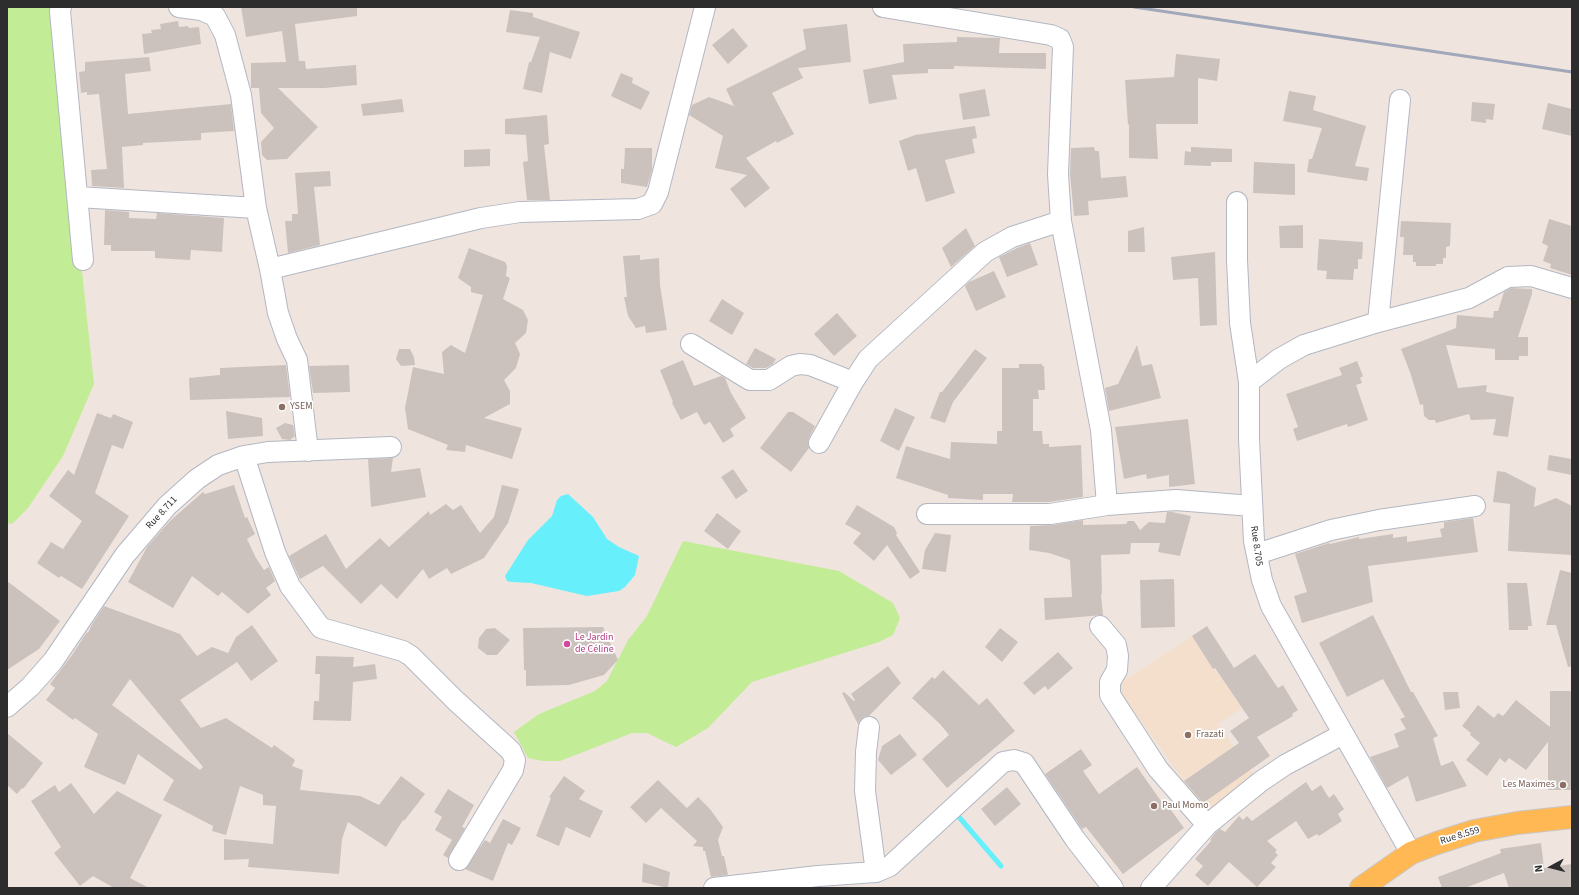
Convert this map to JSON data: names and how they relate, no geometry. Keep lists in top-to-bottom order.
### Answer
{
  "streets": {
    "main road": ["Rue 8.559"],
    "street": ["Rue 8.711", "Rue 8.705"]
  },
  "crossings": [
    ["Rue 8.705", "Rue 8.559"]
  ],
  "places": [
    "YSEM",
    "Le Jardin de Céline",
    "Frazati",
    "Les Maximes",
    "Paul Momo"
  ],
  "north": "left"
}
